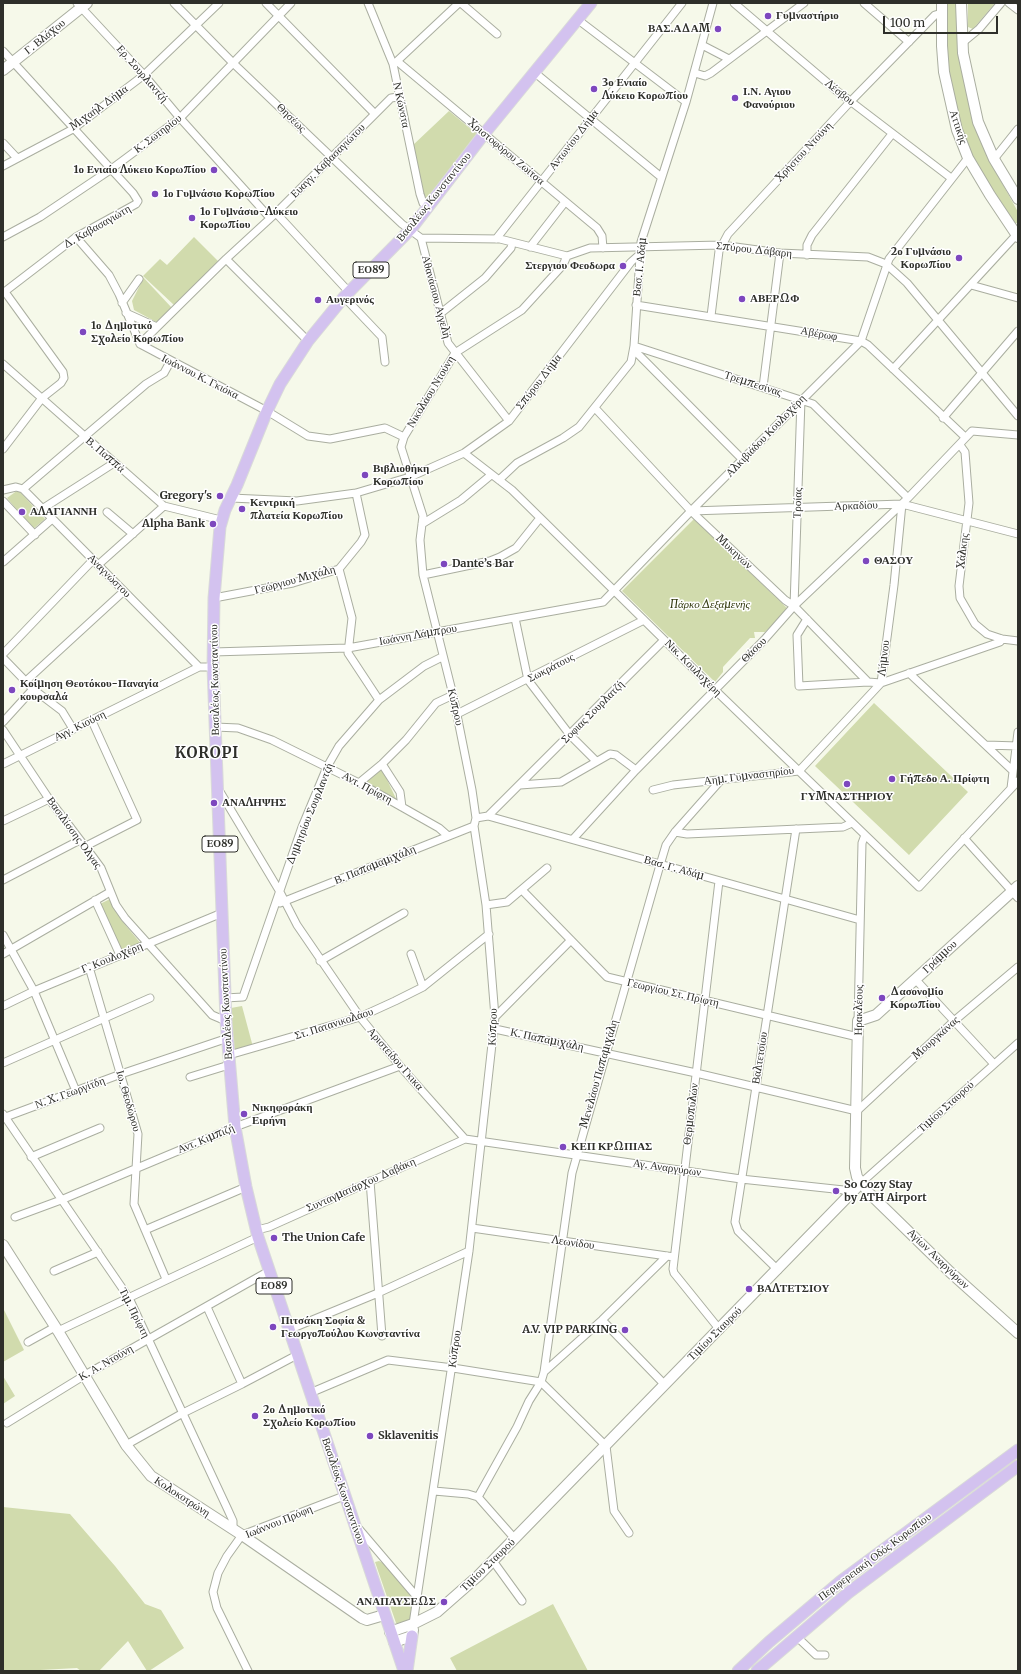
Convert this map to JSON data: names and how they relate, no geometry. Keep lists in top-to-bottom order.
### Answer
{
  "streets": {
    "main road": ["Βασιλέως Κωνσταντίνου", "ΕΟ89", "Περιφερειακή Οδός Κορωπίου"],
    "street": [
      "Γ. Βλάχου",
      "Ερ. Σουρλαντζή",
      "Λέσβου",
      "Ν Κώνστα",
      "Μιχαήλ Δήμα",
      "Θησέως",
      "Αττικής",
      "Κ. Σωτηρίου",
      "Αντωνίου Δήμα",
      "Χριστοφόρου Ζωίτσα",
      "Χρήστου Ντούνη",
      "Ευαγγ. Καβασαγιώτου",
      "Δ. Καβασαγιώτη",
      "Σπύρου Δάβαρη",
      "Βασ. Ι. Αδάμ",
      "Αθανάσιου Αγγελή",
      "Αβέρωφ",
      "Ιωάννου Κ. Γκιόκα",
      "Σπύρου Δήμα",
      "Τρεμπεσίνας",
      "Νικολάου Ντούνη",
      "Αλκιβιάδου Κουλοχέρη",
      "Β. Παππά",
      "Τροίας",
      "Αρκαδίου",
      "Χάλκης",
      "Μυκηνών",
      "Αναγνώστου",
      "Γεώργιου Μιχάλη",
      "Ιωάννη Λάμπρου",
      "Θάσου",
      "Λήμνου",
      "Σωκράτους",
      "Νικ. Κουλοχέρη",
      "Κύπρου",
      "Σοφιας Σουρλατζή",
      "Αγγ. Κιούση",
      "Αημ. Γυμναστηρίου",
      "Αντ. Πρίφτη",
      "Δημητρίου Σουρλαντζή",
      "Βασιλίσσης Όλγας",
      "Β. Παπαμαμιχάλη",
      "Βασ. Γ. Αδάμ",
      "Γράμμου",
      "Γ. Κουλοχέρη",
      "Γεωργίου Στ. Πρίφτη",
      "Ηρακλέους",
      "Στ. Πατανικολάου",
      "Μουργκάνας",
      "Κ. Παπαμιχάλη",
      "Βαλτετσίου",
      "Αριστείδου Γκικα",
      "Μενελάου Παπαμιχάλη",
      "Ν. Χ. Γεωργίτδη",
      "Ιω. Θεοδώρου",
      "Τιμίου Σταυρού",
      "Θερμοπυλών",
      "Αντ. Κιμπιζή",
      "Αγ. Αναργύρων",
      "Συνταγματάρχου Δαβάκη",
      "Λεωνίδου",
      "Αγίων Αναργύρων",
      "Τιμ. Πρίφτη",
      "Κ. Α. Ντούνη",
      "Κολοκοτρώνη",
      "Ιωάννου Πρόφη"
    ]
  },
  "crossings": [
    ["Γ. Βλάχου", "Ερ. Σουρλαντζή"],
    ["Γ. Βλάχου", "Δ. Καβασαγιώτη"],
    ["Ερ. Σουρλαντζή", "Μιχαήλ Δήμα"],
    ["Ερ. Σουρλαντζή", "Κ. Σωτηρίου"],
    ["Ερ. Σουρλαντζή", "Ευαγγ. Καβασαγιώτου"],
    ["Λέσβου", "Χρήστου Ντούνη"],
    ["Λέσβου", "Αλκιβιάδου Κουλοχέρη"],
    ["Ν Κώνστα", "Χριστοφόρου Ζωίτσα"],
    ["Ν Κώνστα", "Ευαγγ. Καβασαγιώτου"],
    ["Ν Κώνστα", "Βασιλέως Κωνσταντίνου"],
    ["Μιχαήλ Δήμα", "Θησέως"],
    ["Μιχαήλ Δήμα", "Δ. Καβασαγιώτη"],
    ["Θησέως", "Κ. Σωτηρίου"],
    ["Θησέως", "Ευαγγ. Καβασαγιώτου"],
    ["Θησέως", "Βασιλέως Κωνσταντίνου"],
    ["Αττικής", "Χρήστου Ντούνη"],
    ["Αττικής", "Αλκιβιάδου Κουλοχέρη"],
    ["Κ. Σωτηρίου", "Δ. Καβασαγιώτη"],
    ["Αντωνίου Δήμα", "Χριστοφόρου Ζωίτσα"],
    ["Χριστοφόρου Ζωίτσα", "Βασιλέως Κωνσταντίνου"],
    ["Χριστοφόρου Ζωίτσα", "Σπύρου Δάβαρη"],
    ["Χρήστου Ντούνη", "Σπύρου Δάβαρη"],
    ["Χρήστου Ντούνη", "Αβέρωφ"],
    ["Ευαγγ. Καβασαγιώτου", "Ιωάννου Κ. Γκιόκα"],
    ["Βασιλέως Κωνσταντίνου", "Ιωάννου Κ. Γκιόκα"],
    ["Βασιλέως Κωνσταντίνου", "Σπύρου Δήμα"],
    ["Βασιλέως Κωνσταντίνου", "Β. Παππά"],
    ["Βασιλέως Κωνσταντίνου", "Γεώργιου Μιχάλη"],
    ["Βασιλέως Κωνσταντίνου", "Ιωάννη Λάμπρου"],
    ["Βασιλέως Κωνσταντίνου", "Αντ. Πρίφτη"],
    ["Βασιλέως Κωνσταντίνου", "Δημητρίου Σουρλαντζή"],
    ["Βασιλέως Κωνσταντίνου", "Βασιλίσσης Όλγας"],
    ["Βασιλέως Κωνσταντίνου", "Γ. Κουλοχέρη"],
    ["Βασιλέως Κωνσταντίνου", "Στ. Πατανικολάου"],
    ["Βασιλέως Κωνσταντίνου", "Αριστείδου Γκικα"],
    ["Βασιλέως Κωνσταντίνου", "Ν. Χ. Γεωργίτδη"],
    ["Βασιλέως Κωνσταντίνου", "Τιμίου Σταυρού"],
    ["Βασιλέως Κωνσταντίνου", "Αντ. Κιμπιζή"],
    ["Βασιλέως Κωνσταντίνου", "Συνταγματάρχου Δαβάκη"],
    ["Βασιλέως Κωνσταντίνου", "Κ. Α. Ντούνη"],
    ["Βασιλέως Κωνσταντίνου", "Κολοκοτρώνη"],
    ["Βασιλέως Κωνσταντίνου", "Ιωάννου Πρόφη"],
    ["Σπύρου Δάβαρη", "Βασ. Ι. Αδάμ"],
    ["Σπύρου Δάβαρη", "Σπύρου Δήμα"],
    ["Σπύρου Δάβαρη", "Νικολάου Ντούνη"],
    ["Σπύρου Δάβαρη", "Αλκιβιάδου Κουλοχέρη"],
    ["Βασ. Ι. Αδάμ", "Αβέρωφ"],
    ["Βασ. Ι. Αδάμ", "Σπύρου Δήμα"],
    ["Βασ. Ι. Αδάμ", "Τρεμπεσίνας"],
    ["Βασ. Ι. Αδάμ", "Μυκηνών"],
    ["Βασ. Ι. Αδάμ", "Νικ. Κουλοχέρη"],
    ["Αθανάσιου Αγγελή", "Σπύρου Δήμα"],
    ["Αθανάσιου Αγγελή", "Νικολάου Ντούνη"],
    ["Αβέρωφ", "Αλκιβιάδου Κουλοχέρη"],
    ["Αβέρωφ", "Θάσου"],
    ["Ιωάννου Κ. Γκιόκα", "Νικολάου Ντούνη"],
    ["Ιωάννου Κ. Γκιόκα", "Κύπρου"],
    ["Σπύρου Δήμα", "Γεώργιου Μιχάλη"],
    ["Σπύρου Δήμα", "Νικ. Κουλοχέρη"],
    ["Σπύρου Δήμα", "Κύπρου"],
    ["Τρεμπεσίνας", "Αλκιβιάδου Κουλοχέρη"],
    ["Τρεμπεσίνας", "Τροίας"],
    ["Τρεμπεσίνας", "Θάσου"],
    ["Νικολάου Ντούνη", "Κύπρου"],
    ["Αλκιβιάδου Κουλοχέρη", "Τροίας"],
    ["Αλκιβιάδου Κουλοχέρη", "Αρκαδίου"],
    ["Αλκιβιάδου Κουλοχέρη", "Μυκηνών"],
    ["Αλκιβιάδου Κουλοχέρη", "Ιωάννη Λάμπρου"],
    ["Αλκιβιάδου Κουλοχέρη", "Νικ. Κουλοχέρη"],
    ["Τροίας", "Αρκαδίου"],
    ["Τροίας", "Μυκηνών"],
    ["Τροίας", "Θάσου"],
    ["Αρκαδίου", "Χάλκης"],
    ["Αρκαδίου", "Μυκηνών"],
    ["Αρκαδίου", "Θάσου"],
    ["Αρκαδίου", "Λήμνου"],
    ["Χάλκης", "Θάσου"],
    ["Χάλκης", "Λήμνου"],
    ["Μυκηνών", "Θάσου"],
    ["Μυκηνών", "Λήμνου"],
    ["Αναγνώστου", "Αγγ. Κιούση"],
    ["Ιωάννη Λάμπρου", "Νικ. Κουλοχέρη"],
    ["Ιωάννη Λάμπρου", "Κύπρου"],
    ["Θάσου", "Λήμνου"],
    ["Θάσου", "Νικ. Κουλοχέρη"],
    ["Θάσου", "Βασ. Γ. Αδάμ"],
    ["Λήμνου", "Αημ. Γυμναστηρίου"],
    ["Σωκράτους", "Νικ. Κουλοχέρη"],
    ["Σωκράτους", "Κύπρου"],
    ["Νικ. Κουλοχέρη", "Σοφιας Σουρλατζή"],
    ["Νικ. Κουλοχέρη", "Αημ. Γυμναστηρίου"],
    ["Νικ. Κουλοχέρη", "Ηρακλέους"],
    ["Κύπρου", "Δημητρίου Σουρλαντζή"],
    ["Κύπρου", "Β. Παπαμαμιχάλη"],
    ["Κύπρου", "Στ. Πατανικολάου"],
    ["Κύπρου", "Κ. Παπαμιχάλη"],
    ["Κύπρου", "Τιμίου Σταυρού"],
    ["Κύπρου", "Αγ. Αναργύρων"],
    ["Κύπρου", "Λεωνίδου"],
    ["Αγγ. Κιούση", "Βασιλίσσης Όλγας"],
    ["Αημ. Γυμναστηρίου", "Μενελάου Παπαμιχάλη"],
    ["Αντ. Πρίφτη", "Δημητρίου Σουρλαντζή"],
    ["Αντ. Πρίφτη", "Β. Παπαμαμιχάλη"],
    ["Δημητρίου Σουρλαντζή", "Β. Παπαμαμιχάλη"],
    ["Δημητρίου Σουρλαντζή", "Αριστείδου Γκικα"],
    ["Βασιλίσσης Όλγας", "Γ. Κουλοχέρη"],
    ["Β. Παπαμαμιχάλη", "Αριστείδου Γκικα"],
    ["Βασ. Γ. Αδάμ", "Ηρακλέους"],
    ["Βασ. Γ. Αδάμ", "Βαλτετσίου"],
    ["Βασ. Γ. Αδάμ", "Μενελάου Παπαμιχάλη"],
    ["Βασ. Γ. Αδάμ", "Θερμοπυλών"],
    ["Γράμμου", "Ηρακλέους"],
    ["Γ. Κουλοχέρη", "Ιω. Θεοδώρου"],
    ["Γεωργίου Στ. Πρίφτη", "Ηρακλέους"],
    ["Γεωργίου Στ. Πρίφτη", "Βαλτετσίου"],
    ["Γεωργίου Στ. Πρίφτη", "Μενελάου Παπαμιχάλη"],
    ["Γεωργίου Στ. Πρίφτη", "Θερμοπυλών"],
    ["Ηρακλέους", "Μουργκάνας"],
    ["Ηρακλέους", "Κ. Παπαμιχάλη"],
    ["Ηρακλέους", "Τιμίου Σταυρού"],
    ["Ηρακλέους", "Αγίων Αναργύρων"],
    ["Στ. Πατανικολάου", "Αριστείδου Γκικα"],
    ["Μουργκάνας", "Κ. Παπαμιχάλη"],
    ["Κ. Παπαμιχάλη", "Βαλτετσίου"],
    ["Κ. Παπαμιχάλη", "Μενελάου Παπαμιχάλη"],
    ["Κ. Παπαμιχάλη", "Θερμοπυλών"],
    ["Βαλτετσίου", "Τιμίου Σταυρού"],
    ["Βαλτετσίου", "Αγ. Αναργύρων"],
    ["Αριστείδου Γκικα", "Αντ. Κιμπιζή"],
    ["Αριστείδου Γκικα", "Συνταγματάρχου Δαβάκη"],
    ["Μενελάου Παπαμιχάλη", "Αγ. Αναργύρων"],
    ["Μενελάου Παπαμιχάλη", "Λεωνίδου"],
    ["Ν. Χ. Γεωργίτδη", "Ιω. Θεοδώρου"],
    ["Ν. Χ. Γεωργίτδη", "Τιμ. Πρίφτη"],
    ["Ιω. Θεοδώρου", "Αντ. Κιμπιζή"],
    ["Ιω. Θεοδώρου", "Συνταγματάρχου Δαβάκη"],
    ["Τιμίου Σταυρού", "Θερμοπυλών"],
    ["Τιμίου Σταυρού", "Αγ. Αναργύρων"],
    ["Τιμίου Σταυρού", "Αγίων Αναργύρων"],
    ["Θερμοπυλών", "Αγ. Αναργύρων"],
    ["Θερμοπυλών", "Λεωνίδου"],
    ["Αντ. Κιμπιζή", "Τιμ. Πρίφτη"],
    ["Συνταγματάρχου Δαβάκη", "Τιμ. Πρίφτη"],
    ["Συνταγματάρχου Δαβάκη", "Κολοκοτρώνη"],
    ["Τιμ. Πρίφτη", "Κ. Α. Ντούνη"],
    ["Τιμ. Πρίφτη", "Κολοκοτρώνη"],
    ["Κ. Α. Ντούνη", "Κολοκοτρώνη"],
    ["Κολοκοτρώνη", "Ιωάννου Πρόφη"]
  ],
  "districts": ["KOROPI"],
  "parks": ["Πάρκο Δεξαμενής"],
  "places": [
    "Γυμναστήριο",
    "ΒΑΣ.ΑΔΑΜ",
    "3ο Ενιαίο Λύκειο Κορωπίου",
    "Ι.Ν. Αγιου Φανούριου",
    "1ο Ενιαίο Λύκειο Κορωπίου",
    "1ο Γυμνάσιο Κορωπίου",
    "1ο Γυμνάσιο-Λύκειο Κορωπίου",
    "2ο Γυμνάσιο Κορωπίου",
    "Στεργιου Φεοδωρα",
    "ΑΒΕΡΩΦ",
    "Αυγερινός",
    "1ο Δημοτικό Σχολείο Κορωπίου",
    "Βιβλιοθήκη Κορωπίου",
    "Gregory's",
    "Κεντρική πλατεία Κορωπίου",
    "ΑΛΑΓΙΑΝΝΗ",
    "Alpha Bank",
    "ΘΑΣΟΥ",
    "Dante’s Bar",
    "Κοίμηση Θεοτόκου-Παναγία κουρσαλά",
    "Γήπεδο Α. Πρίφτη",
    "ΓΥΜΝΑΣΤΗΡΙΟΥ",
    "ΑΝΑΛΗΨΗΣ",
    "Δασονομίο Κορωπίου",
    "Νικηφοράκη Ειρήνη",
    "ΚΕΠ ΚΡΩΠΙΑΣ",
    "So Cozy Stay by ATH Airport",
    "The Union Cafe",
    "ΒΑΛΤΕΤΣΙΟΥ",
    "Πιτσάκη Σοφία & Γεωργοπούλου Κωνσταντίνα",
    "A.V. VIP PARKING",
    "2ο Δημοτικό Σχολείο Κορωπίου",
    "Sklavenitis",
    "ΑΝΑΠΑΥΣΕΩΣ"
  ],
  "scale_bar": "100 m"
}
